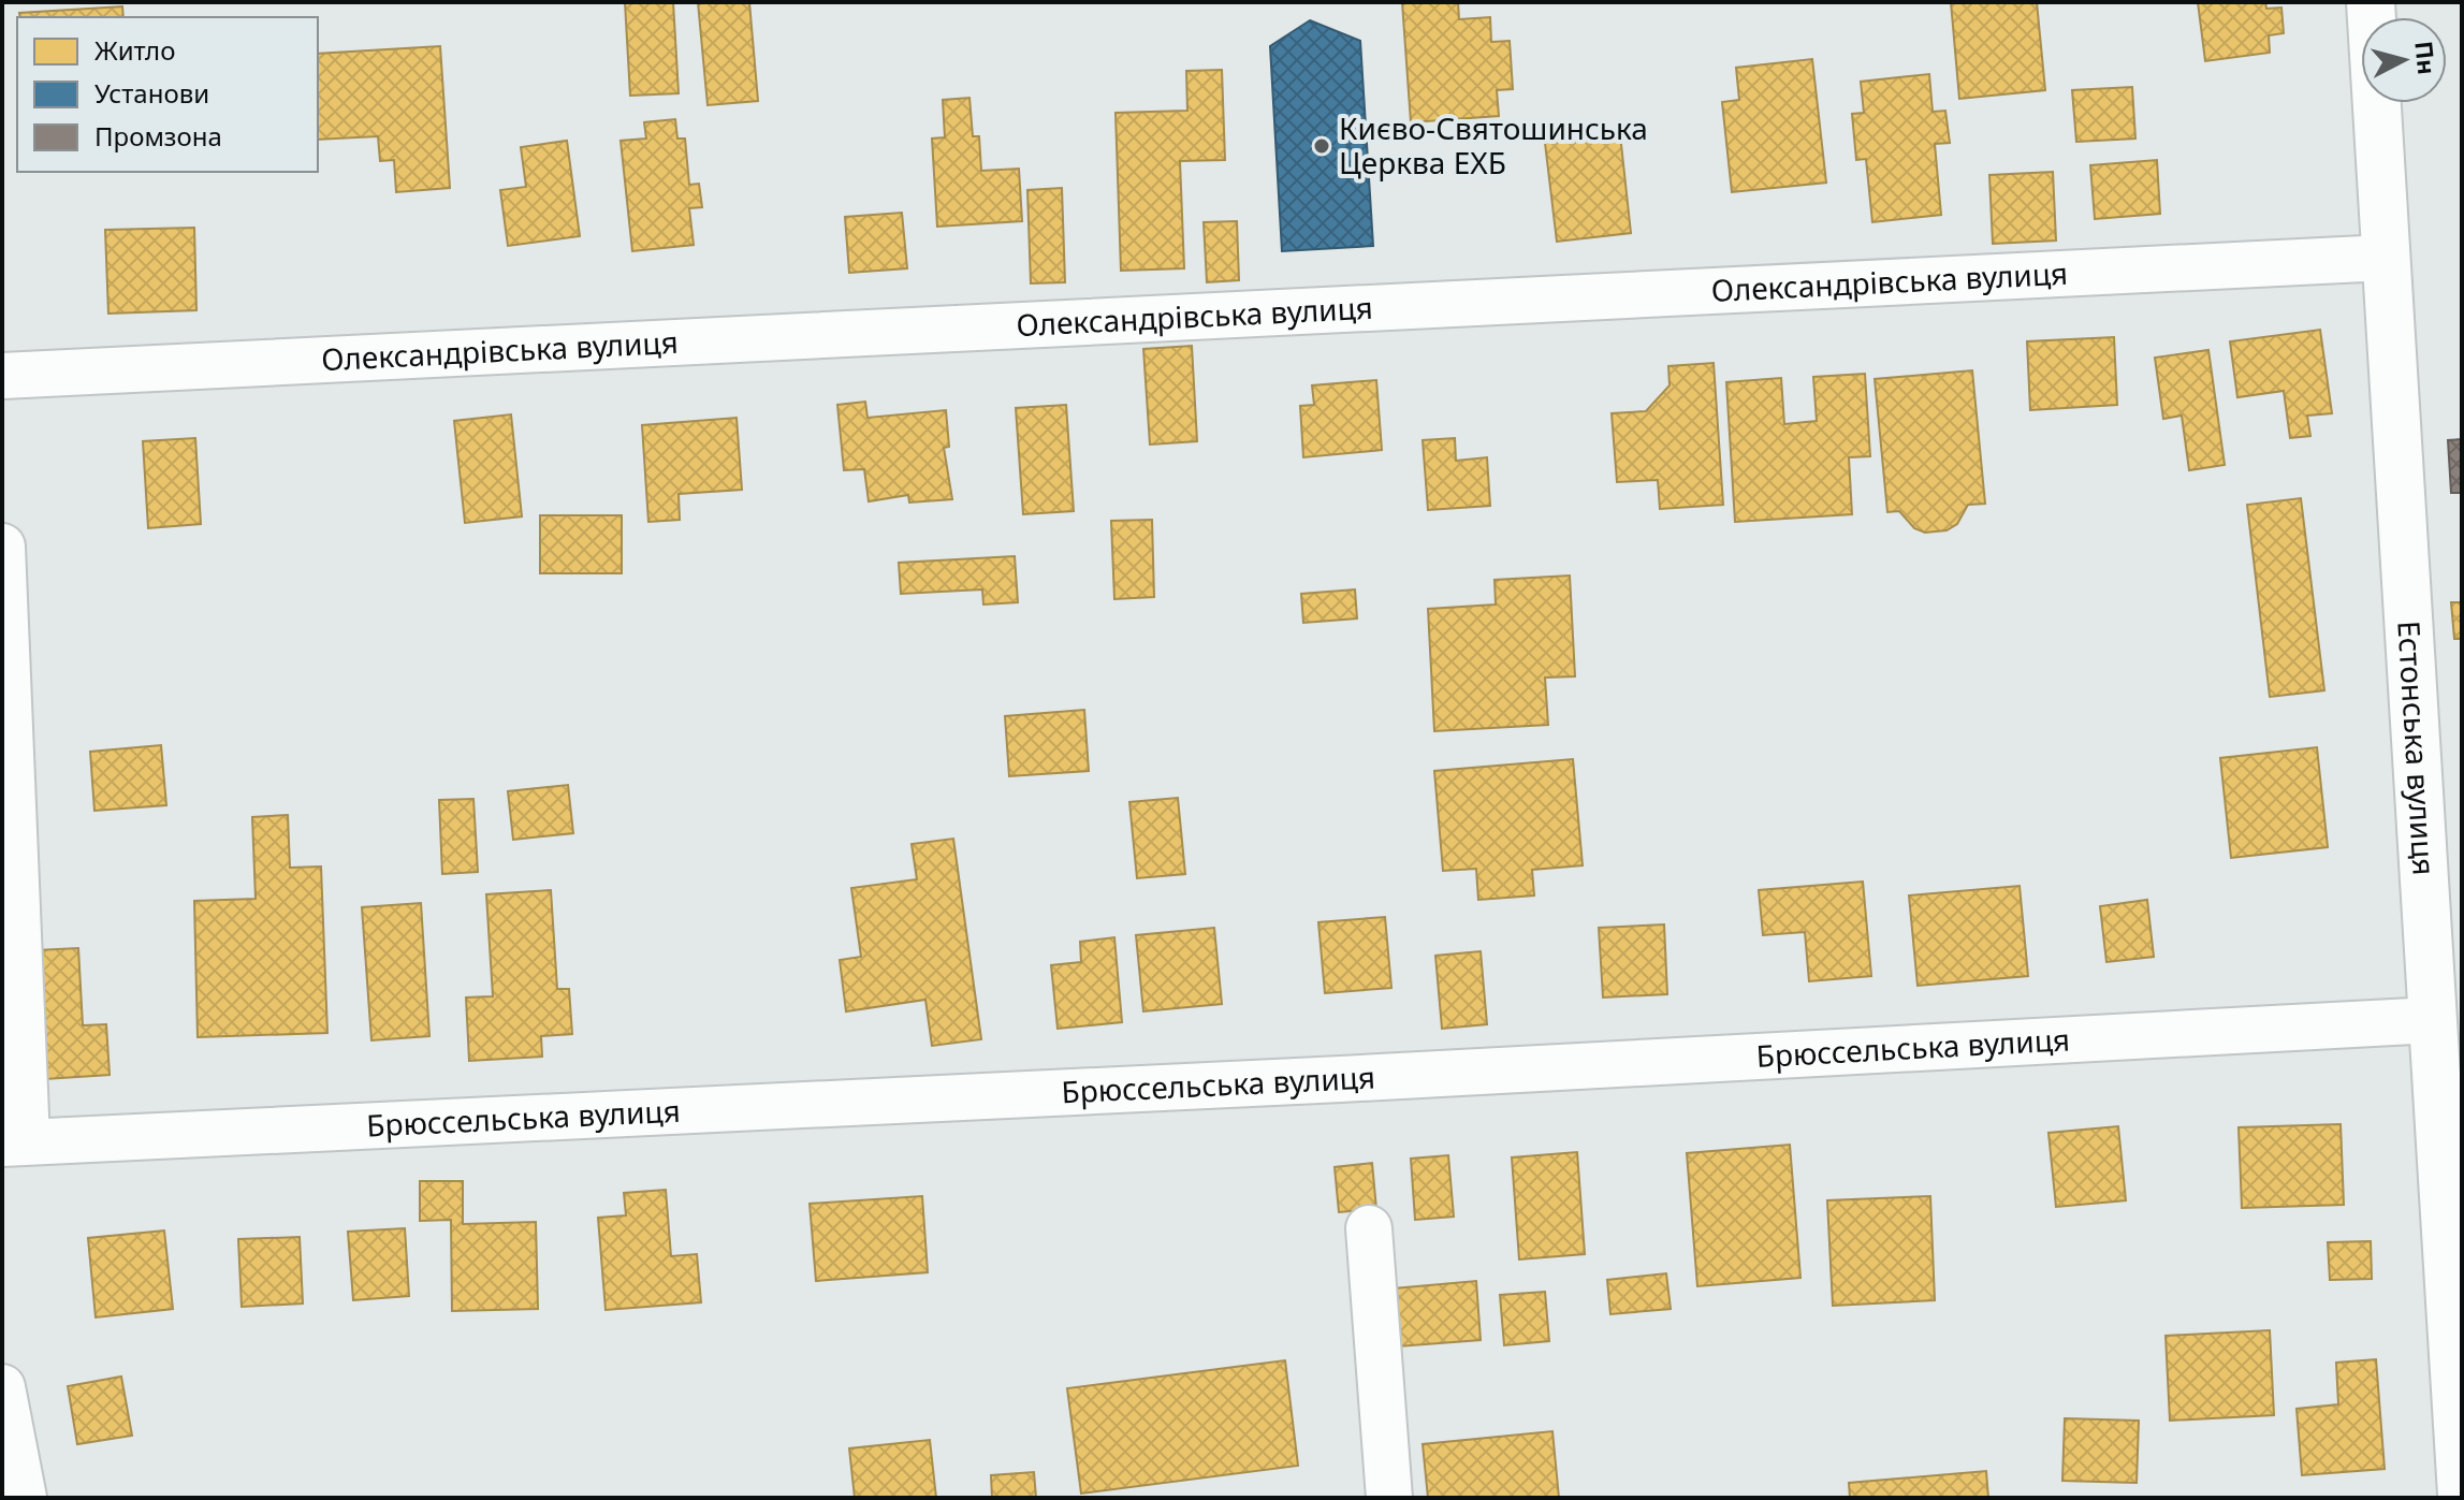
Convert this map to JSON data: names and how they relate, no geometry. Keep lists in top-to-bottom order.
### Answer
{
  "streets": {
    "street": ["Олександрівська вулиця", "Естонська вулиця", "Брюссельська вулиця"]
  },
  "crossings": [
    ["Олександрівська вулиця", "Естонська вулиця"],
    ["Естонська вулиця", "Брюссельська вулиця"]
  ],
  "places": ["Києво-Святошинська Церква ЕХБ"],
  "legend": ["Житло", "Установи", "Промзона"],
  "north": "right"
}
